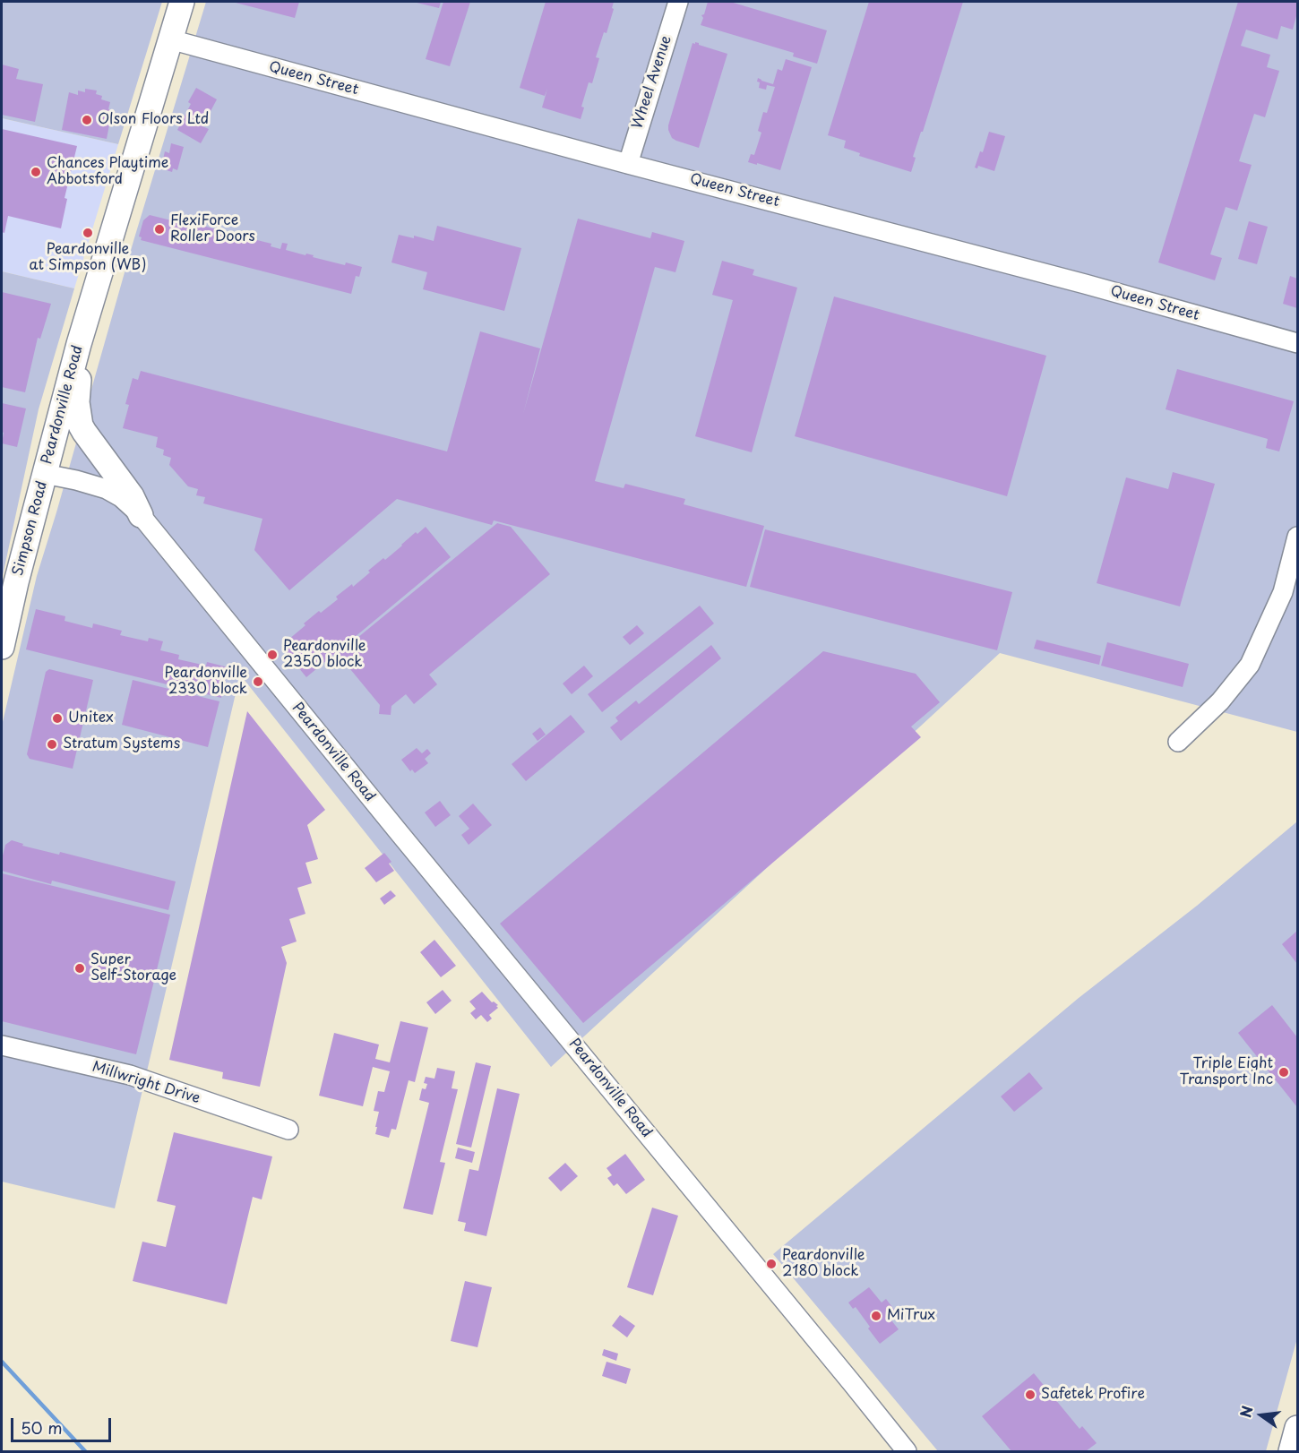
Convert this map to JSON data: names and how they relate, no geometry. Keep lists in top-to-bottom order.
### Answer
{
  "streets": {
    "main road": ["Peardonville Road", "Simpson Road"],
    "street": ["Queen Street", "Wheel Avenue", "Millwright Drive"]
  },
  "crossings": [
    ["Queen Street", "Wheel Avenue"],
    ["Queen Street", "Peardonville Road"],
    ["Peardonville Road", "Simpson Road"]
  ],
  "places": [
    "Olson Floors Ltd",
    "Chances Playtime Abbotsford",
    "FlexiForce Roller Doors",
    "Peardonville at Simpson (WB)",
    "Peardonville 2350 block",
    "Peardonville 2330 block",
    "Unitex",
    "Stratum Systems",
    "Super Self-Storage",
    "Triple Eight Transport Inc",
    "Peardonville 2180 block",
    "MiTrux",
    "Safetek Profire"
  ],
  "scale_bar": "50 m",
  "north": "left"
}
